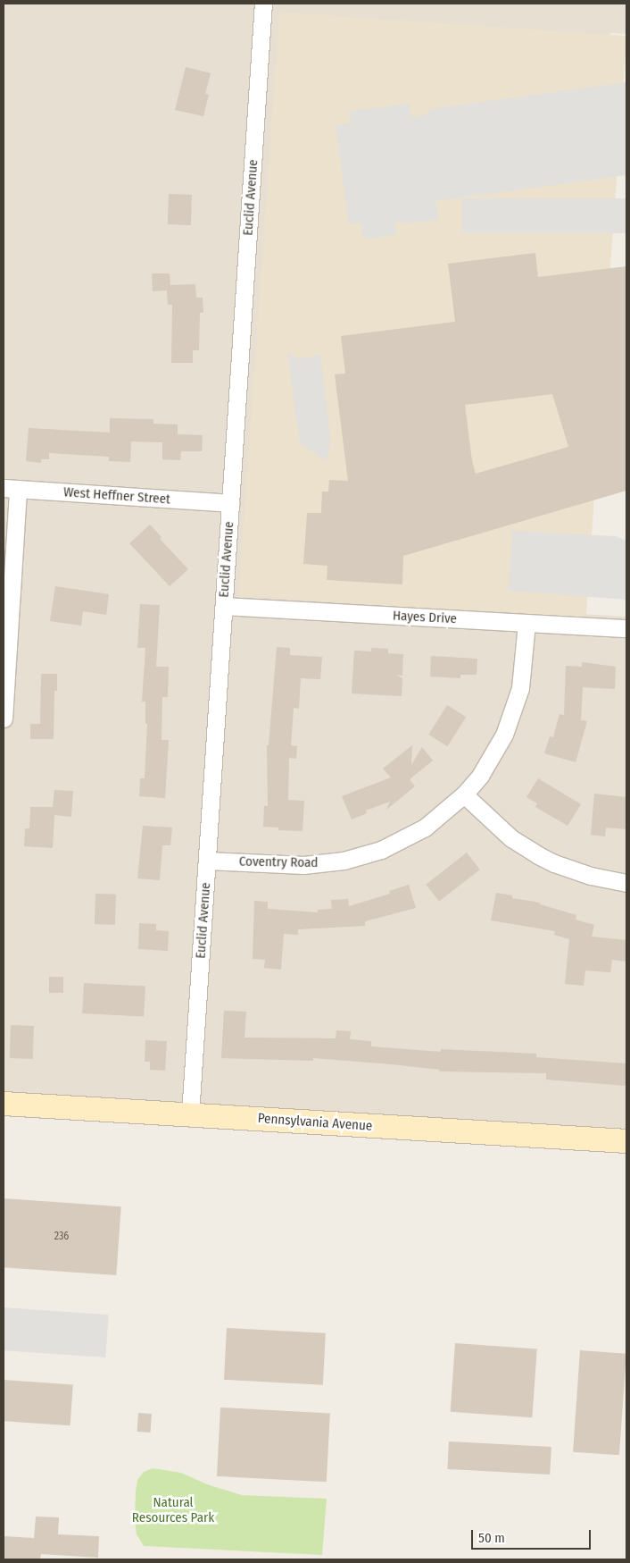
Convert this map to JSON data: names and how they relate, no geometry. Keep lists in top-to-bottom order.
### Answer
{
  "streets": {
    "street": [
      "Euclid Avenue",
      "West Heffner Street",
      "Hayes Drive",
      "Coventry Road",
      "Pennsylvania Avenue"
    ]
  },
  "crossings": [
    ["Euclid Avenue", "West Heffner Street"],
    ["Euclid Avenue", "Hayes Drive"],
    ["Euclid Avenue", "Coventry Road"],
    ["Euclid Avenue", "Pennsylvania Avenue"],
    ["Hayes Drive", "Coventry Road"]
  ],
  "parks": ["Natural Resources Park"],
  "house_numbers": ["236"],
  "scale_bar": "50 m"
}
